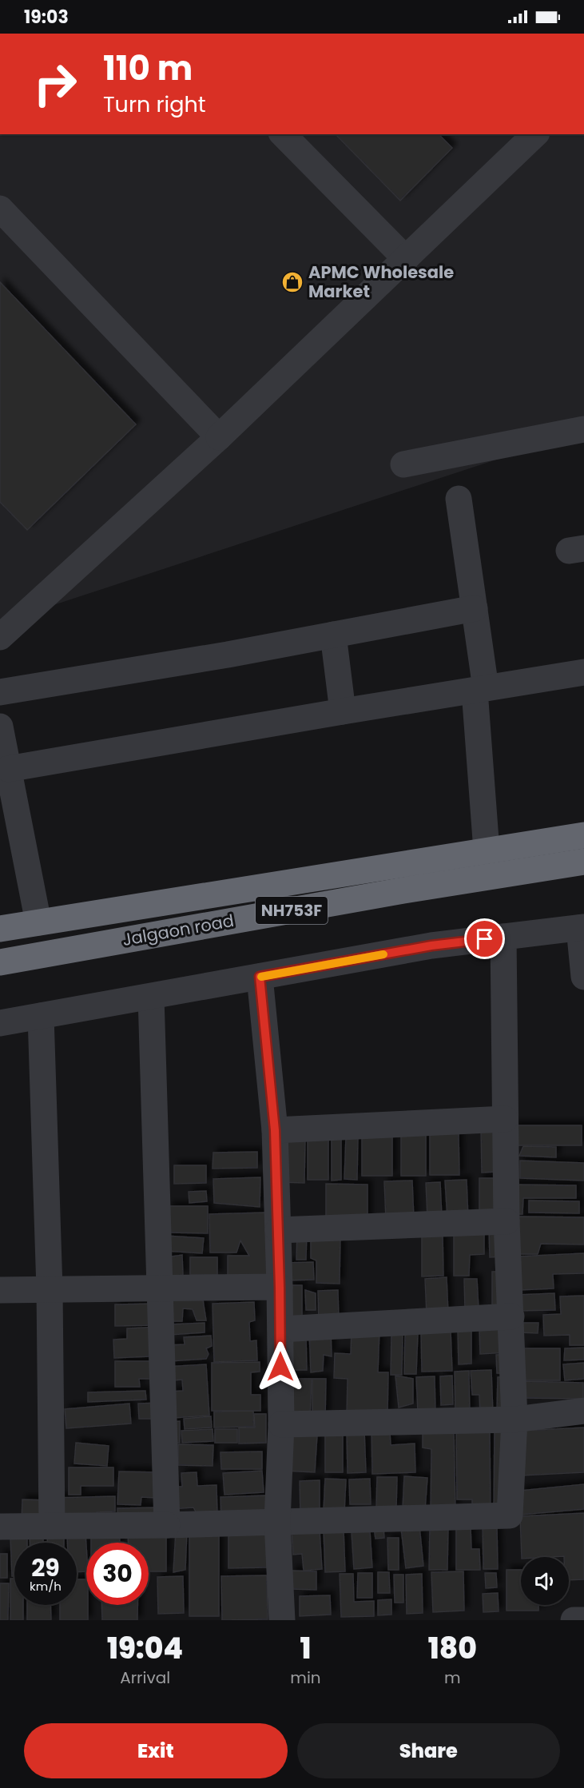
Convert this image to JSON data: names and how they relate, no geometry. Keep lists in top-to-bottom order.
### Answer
{
  "streets": {
    "highway": ["NH753F", "Jalgaon road"]
  },
  "places": {
    "shop": ["APMC Wholesale Market"]
  },
  "page": {
    "status": "19:03",
    "turn": ["110 m", "Turn right"],
    "speed": "29 km/h",
    "limit": "30",
    "eta": [
      "19:04",
      "Arrival",
      "1",
      "min",
      "180",
      "m"
    ],
    "buttons": ["Exit", "Share"]
  }
}
